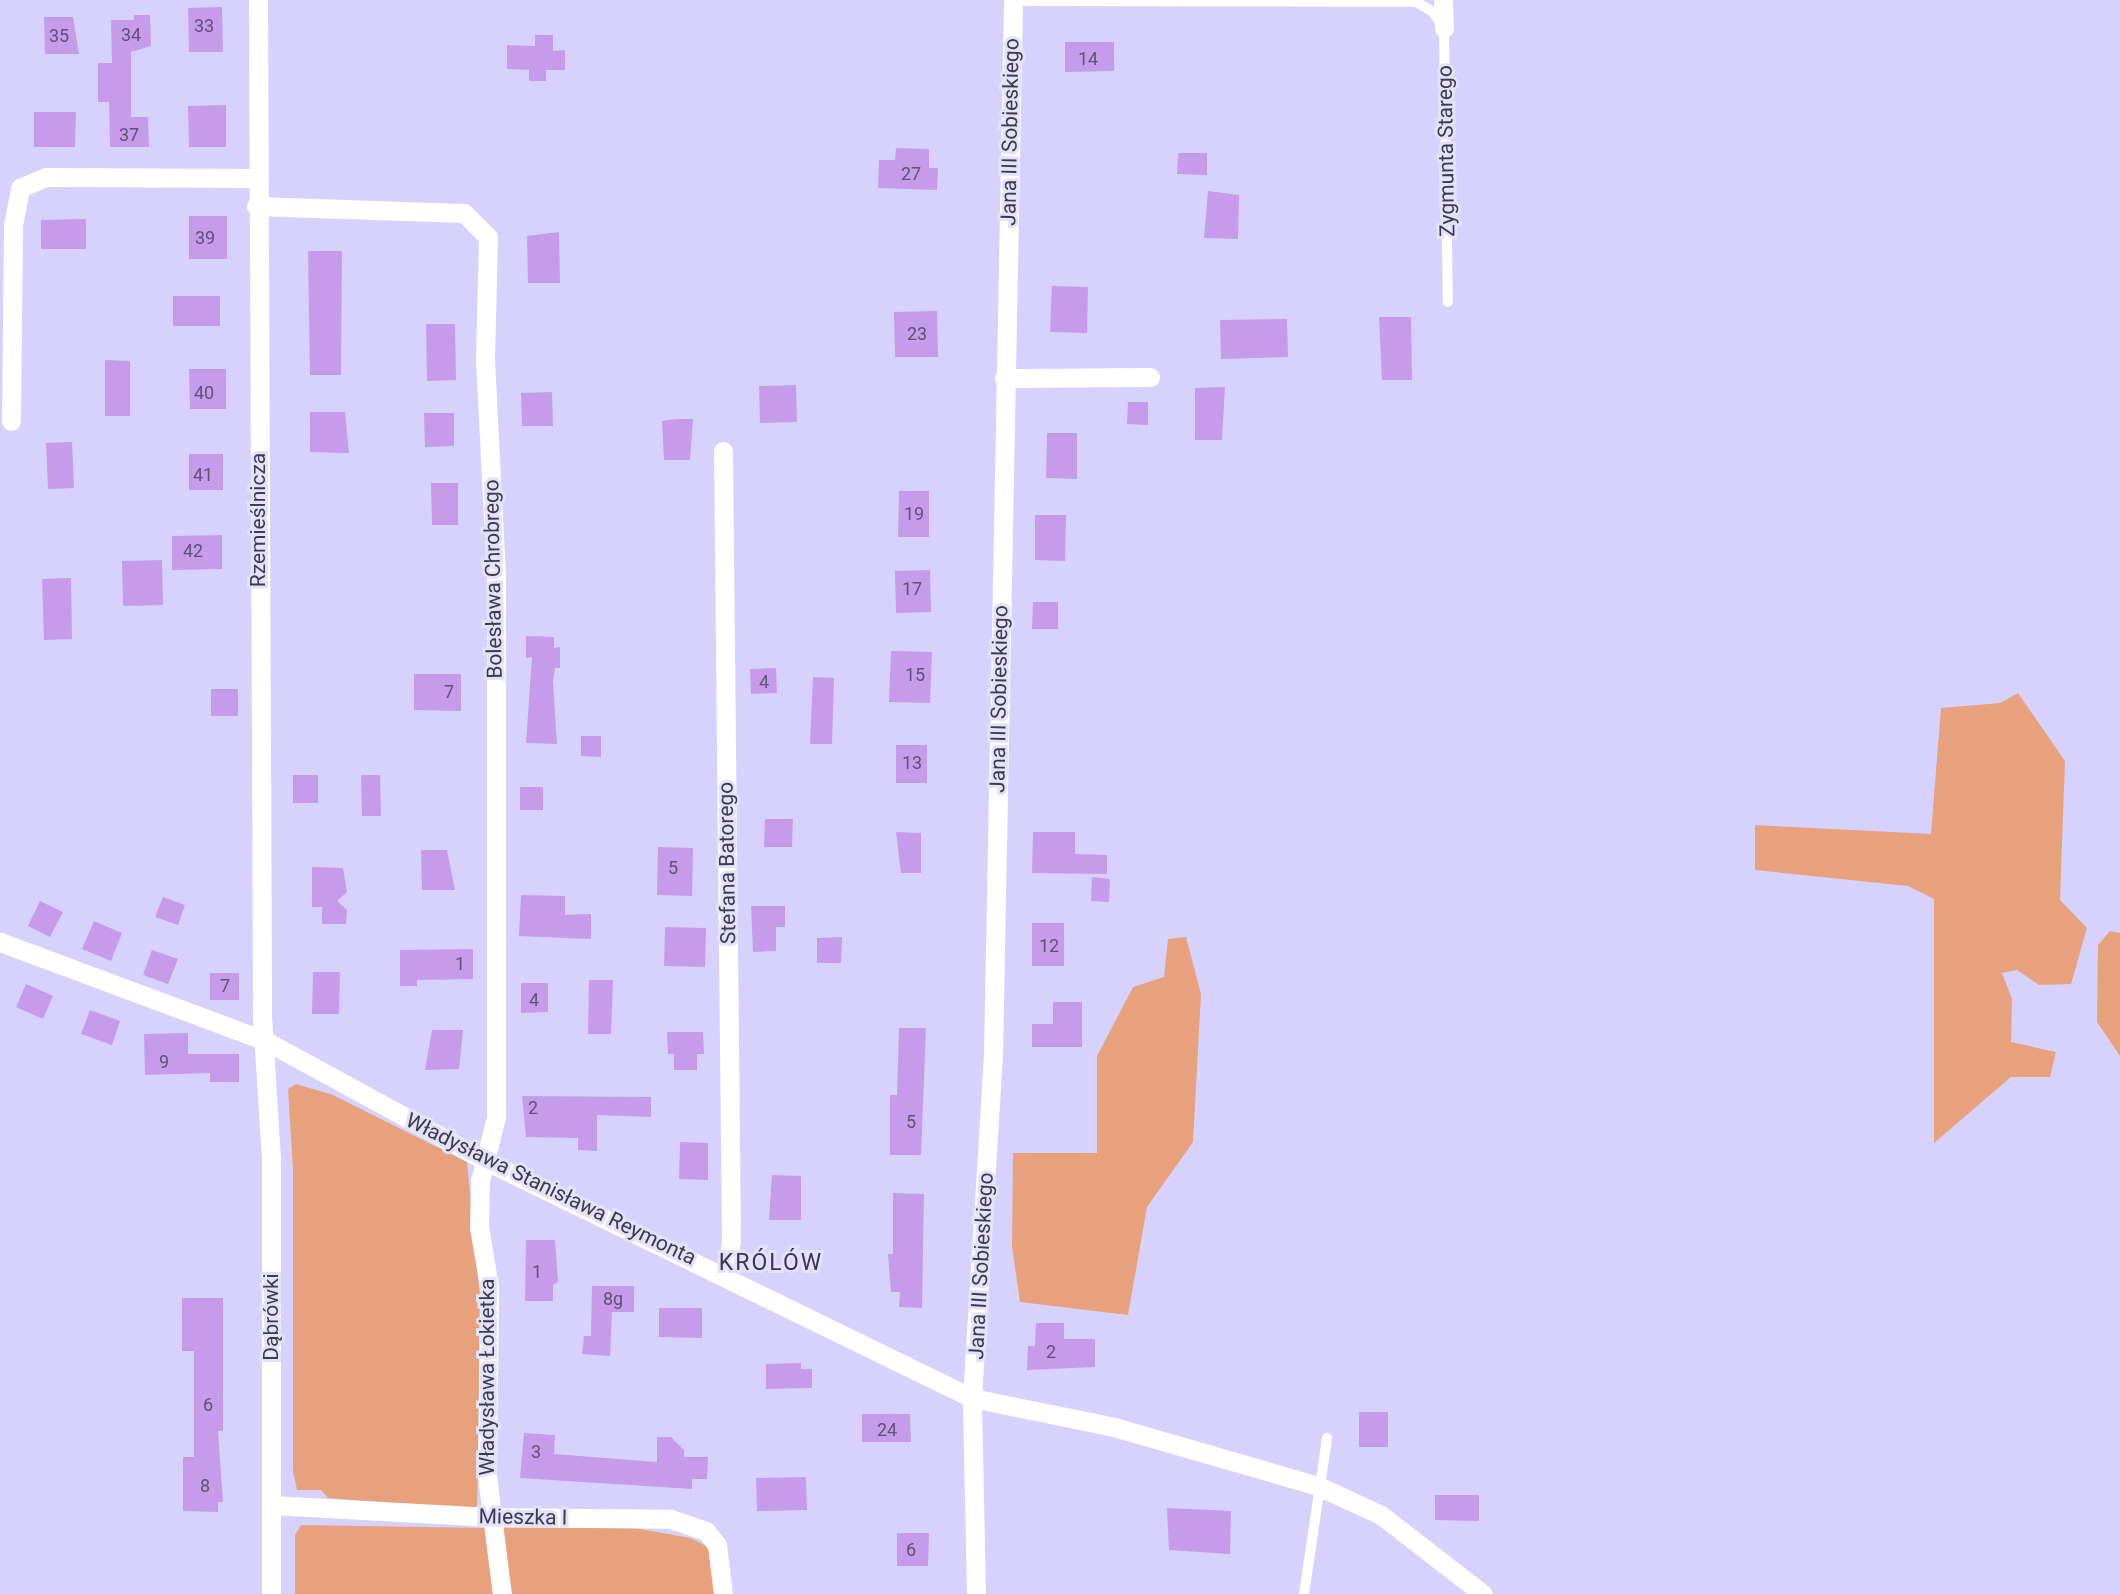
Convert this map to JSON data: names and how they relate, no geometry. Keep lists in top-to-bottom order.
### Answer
{
  "streets": {
    "street": [
      "Jana III Sobieskiego",
      "Zygmunta Starego",
      "Rzemieślnicza",
      "Bolesława Chrobrego",
      "Stefana Batorego",
      "Władysława Stanisława Reymonta",
      "Dąbrówki",
      "Władysława Łokietka",
      "Mieszka I"
    ]
  },
  "crossings": [
    ["Jana III Sobieskiego", "Władysława Stanisława Reymonta"],
    ["Rzemieślnicza", "Bolesława Chrobrego"],
    ["Rzemieślnicza", "Władysława Stanisława Reymonta"],
    ["Rzemieślnicza", "Dąbrówki"],
    ["Bolesława Chrobrego", "Władysława Stanisława Reymonta"],
    ["Bolesława Chrobrego", "Władysława Łokietka"],
    ["Stefana Batorego", "Władysława Stanisława Reymonta"],
    ["Władysława Stanisława Reymonta", "Dąbrówki"],
    ["Władysława Stanisława Reymonta", "Władysława Łokietka"],
    ["Dąbrówki", "Mieszka I"],
    ["Władysława Łokietka", "Mieszka I"]
  ],
  "districts": ["KRÓLÓW"],
  "house_numbers": [
    "33",
    "34",
    "35",
    "14",
    "37",
    "27",
    "39",
    "23",
    "40",
    "41",
    "19",
    "42",
    "17",
    "15",
    "4",
    "7",
    "13",
    "5",
    "12",
    "1",
    "7",
    "4",
    "9",
    "2",
    "5",
    "1",
    "8g",
    "2",
    "6",
    "24",
    "3",
    "8",
    "6"
  ]
}
